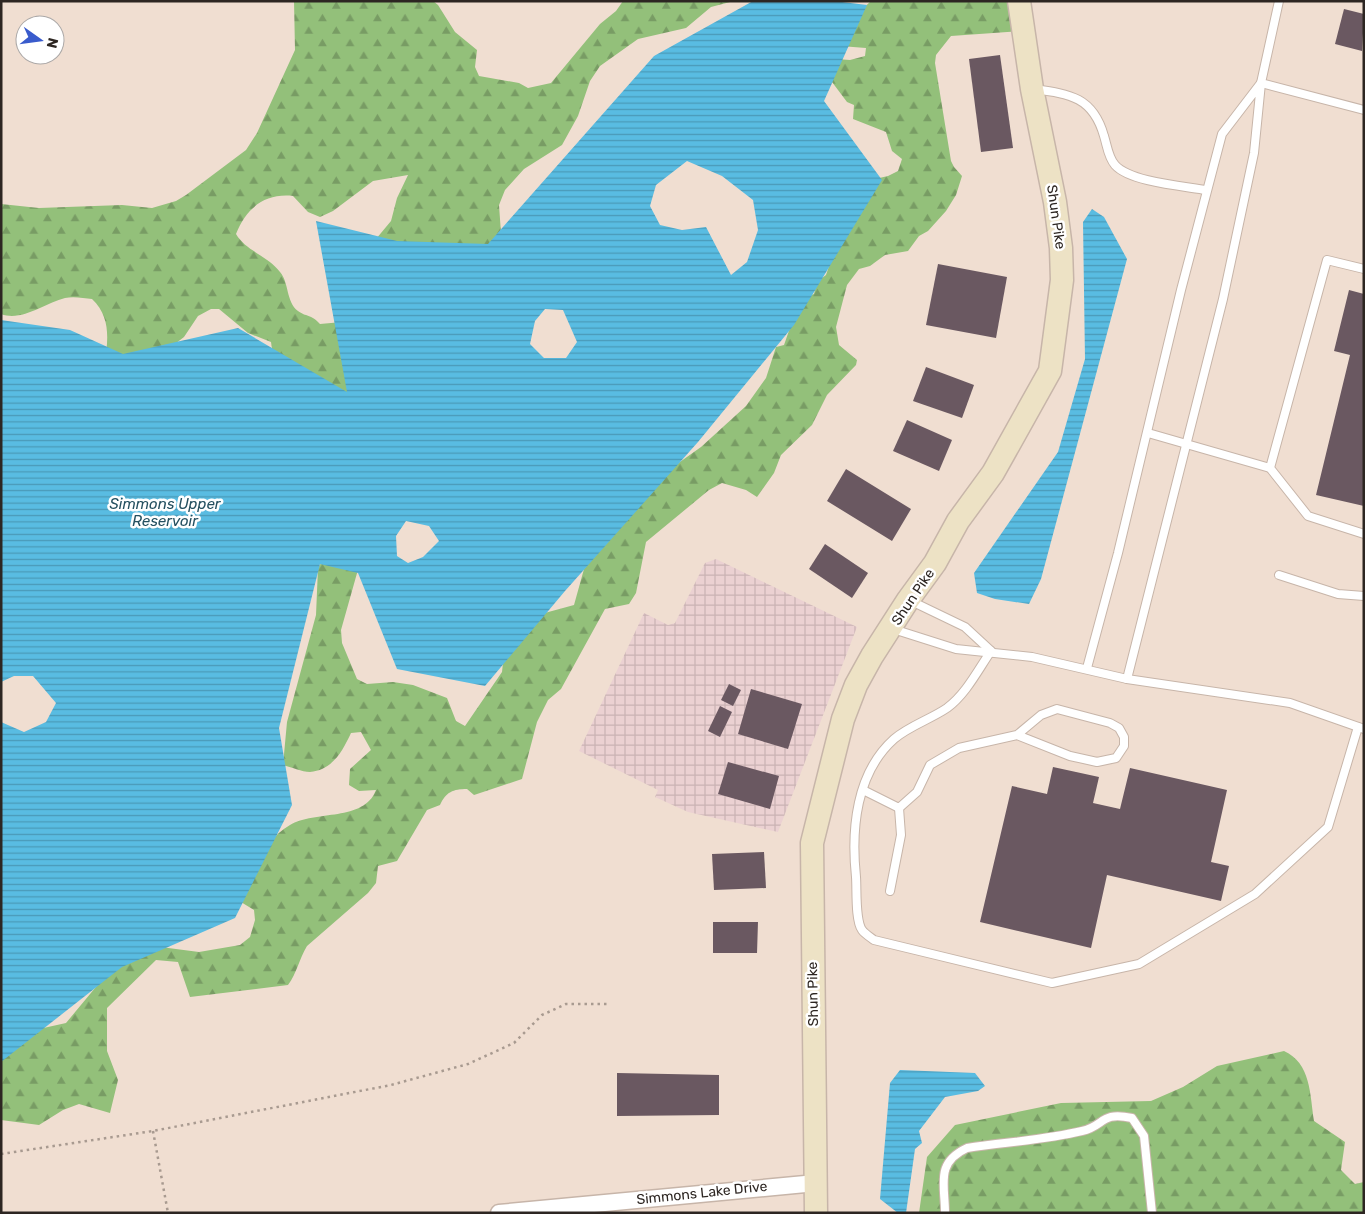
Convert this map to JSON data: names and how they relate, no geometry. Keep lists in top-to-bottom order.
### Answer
{
  "streets": {
    "main road": ["Shun Pike"],
    "street": ["Simmons Lake Drive"]
  },
  "crossings": [
    ["Shun Pike", "Simmons Lake Drive"]
  ],
  "water": ["Simmons Upper Reservoir"],
  "north": "right"
}
